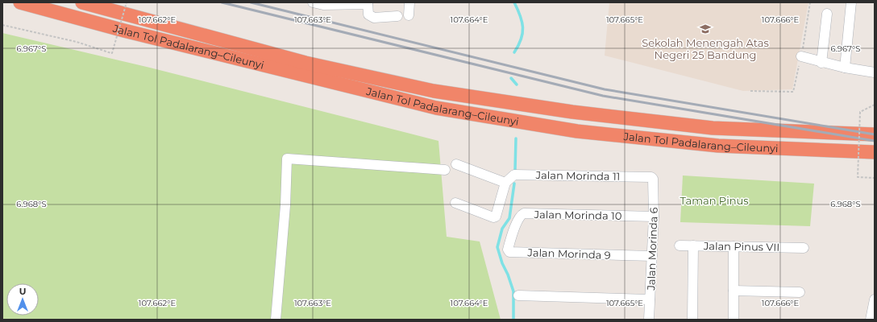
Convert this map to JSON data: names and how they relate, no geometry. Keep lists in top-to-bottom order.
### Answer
{
  "streets": {
    "highway": ["Jalan Tol Padalarang–Cileunyi"],
    "street": [
      "Jalan Morinda 11",
      "Jalan Morinda 10",
      "Jalan Pinus VII",
      "Jalan Morinda 6",
      "Jalan Morinda 9"
    ]
  },
  "crossings": [
    ["Jalan Morinda 11", "Jalan Morinda 6"],
    ["Jalan Morinda 10", "Jalan Morinda 6"],
    ["Jalan Morinda 10", "Jalan Morinda 9"],
    ["Jalan Morinda 6", "Jalan Morinda 9"]
  ],
  "parks": ["Taman Pinus"],
  "places": {
    "school or university": ["Sekolah Menengah Atas Negeri 25 Bandung"]
  },
  "north": "top",
  "coordinates": [
    "107.662°E",
    "107.663°E",
    "107.664°E",
    "107.665°E",
    "107.666°E",
    "6.967°S",
    "6.968°S"
  ]
}
